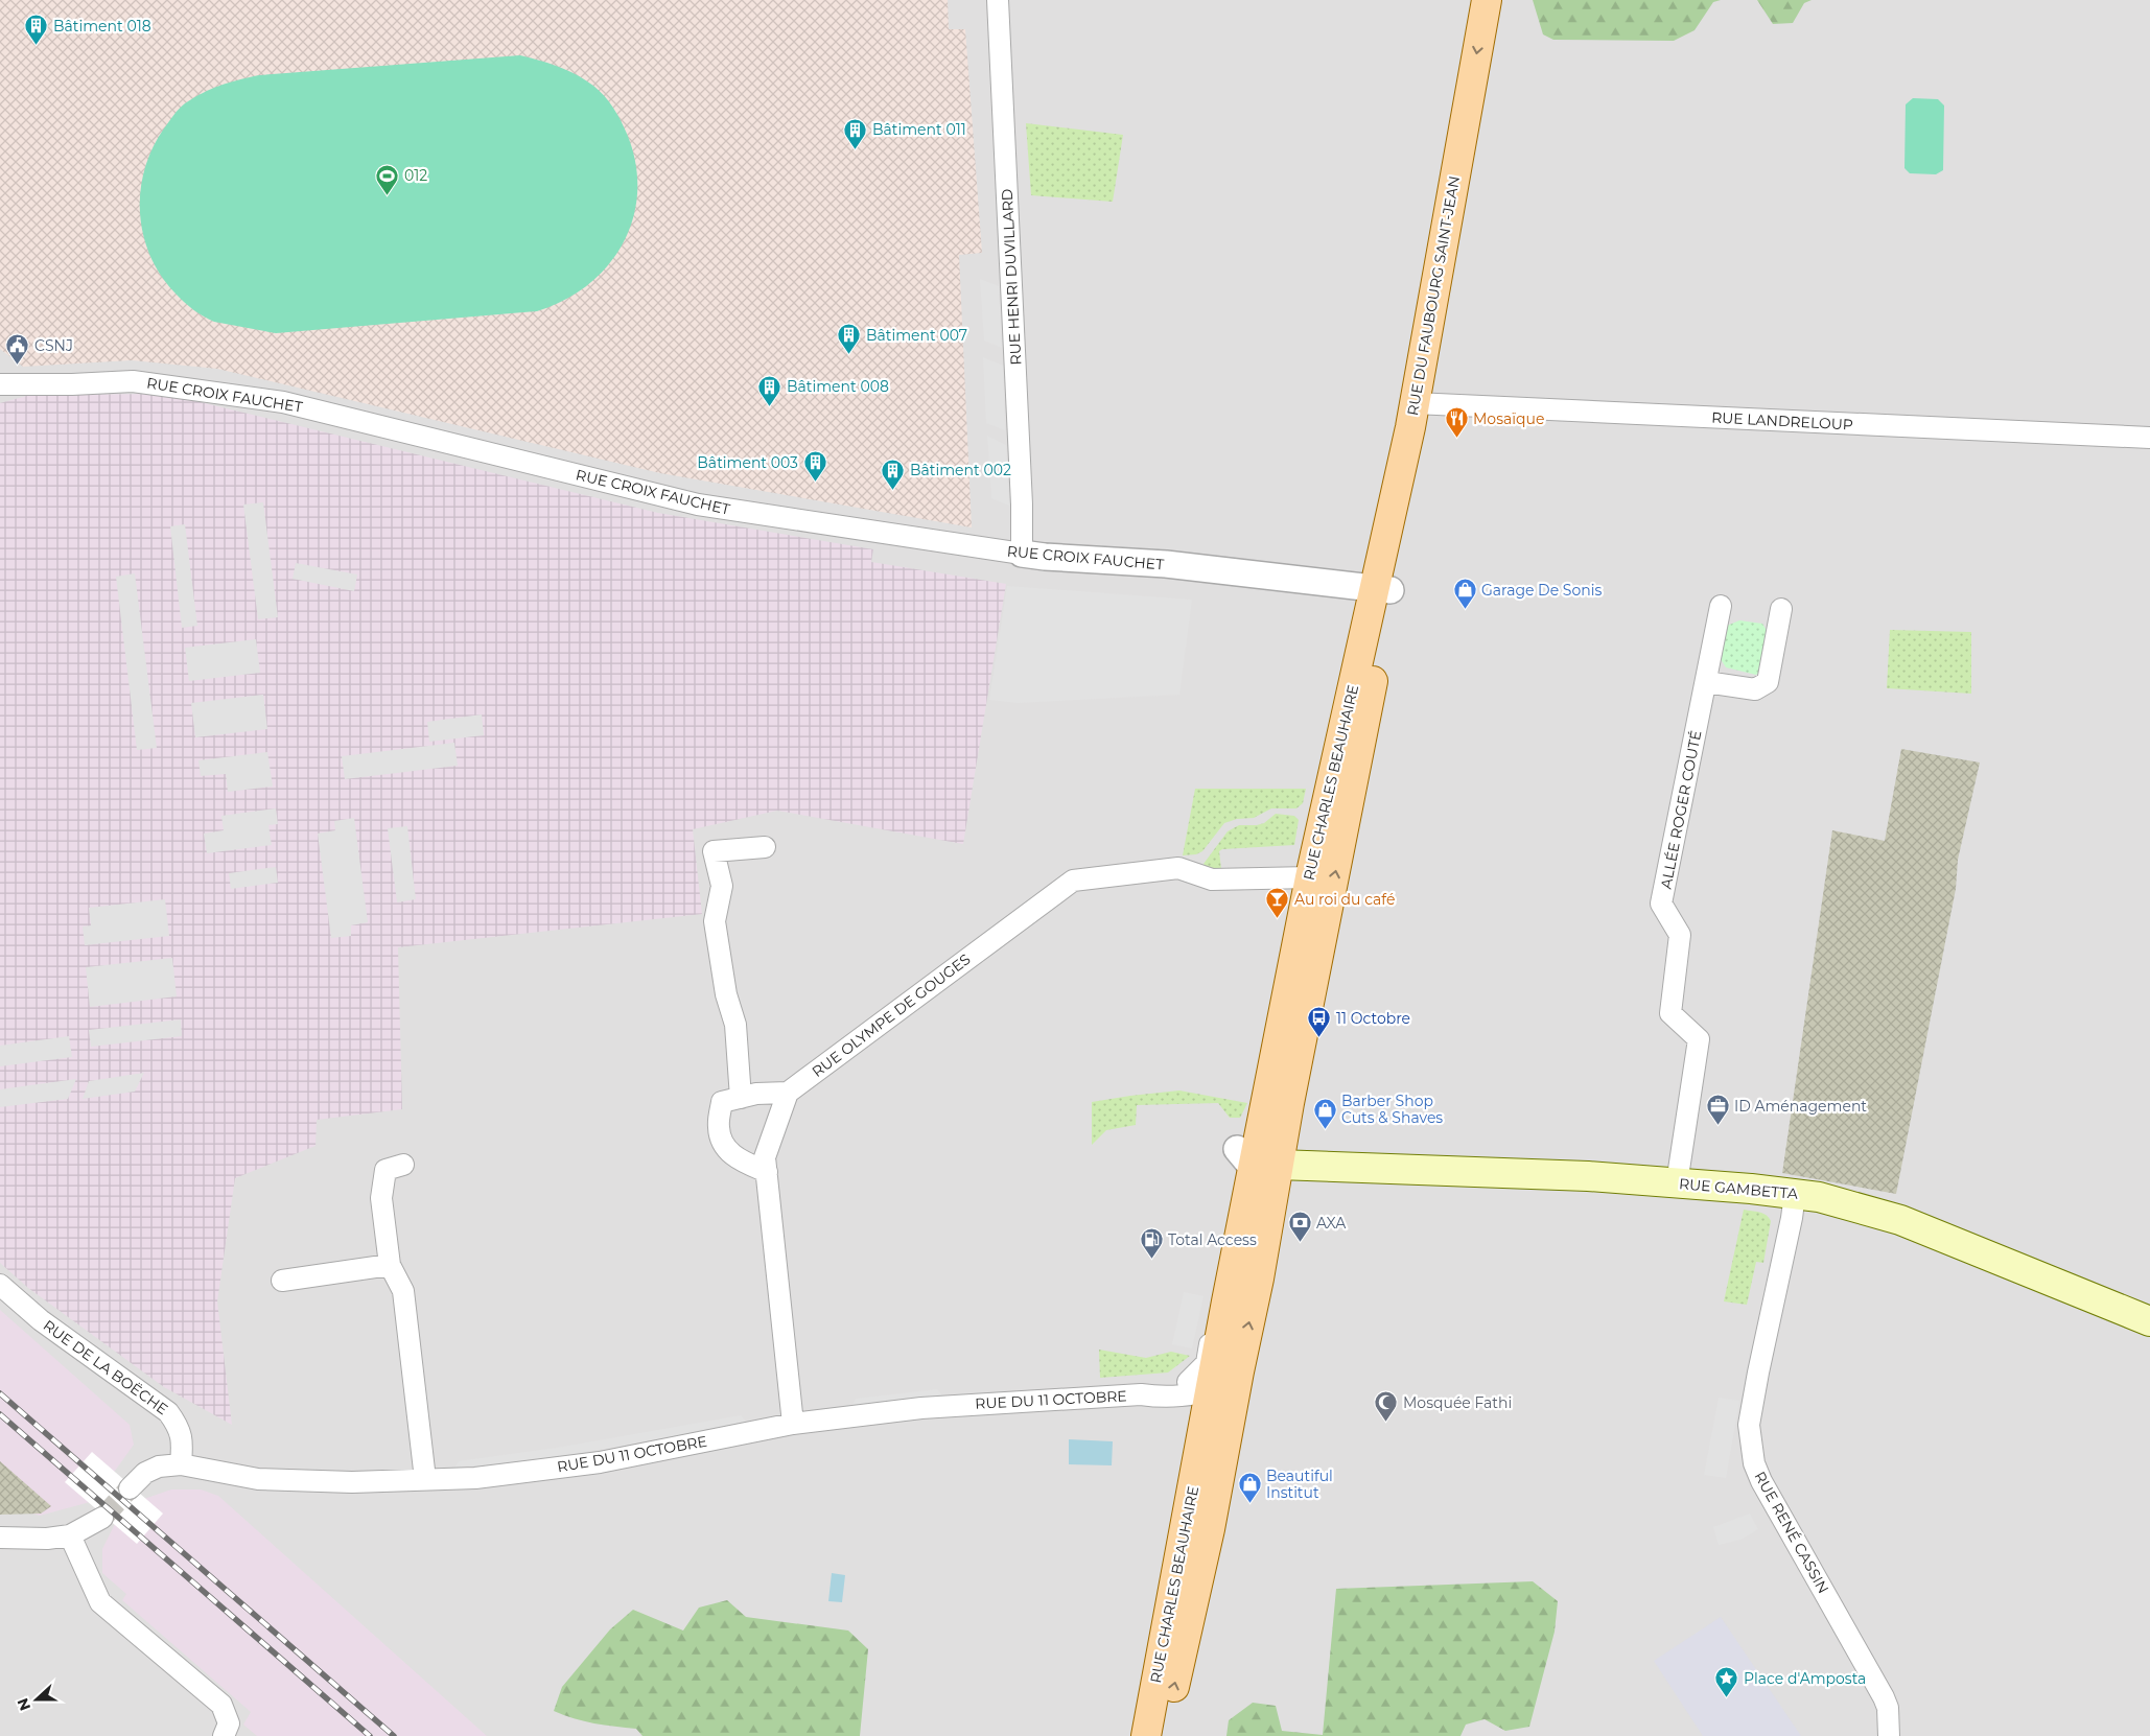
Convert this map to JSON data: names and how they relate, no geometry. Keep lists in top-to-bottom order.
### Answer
{
  "streets": {
    "main road": ["RUE DU FAUBOURG SAINT-JEAN", "RUE CHARLES BEAUHAIRE", "RUE GAMBETTA"],
    "street": [
      "RUE HENRI DUVILLARD",
      "RUE CROIX FAUCHET",
      "RUE LANDRELOUP",
      "ALLÉE ROGER COUTÉ",
      "RUE OLYMPE DE GOUGES",
      "RUE DE LA BOËCHE",
      "RUE DU 11 OCTOBRE",
      "RUE RENÉ CASSIN"
    ]
  },
  "crossings": [
    ["RUE HENRI DUVILLARD", "RUE CROIX FAUCHET"],
    ["RUE DU FAUBOURG SAINT-JEAN", "RUE CROIX FAUCHET"],
    ["RUE DU FAUBOURG SAINT-JEAN", "RUE LANDRELOUP"],
    ["RUE DU FAUBOURG SAINT-JEAN", "RUE CHARLES BEAUHAIRE"],
    ["RUE CROIX FAUCHET", "RUE CHARLES BEAUHAIRE"],
    ["RUE CHARLES BEAUHAIRE", "RUE OLYMPE DE GOUGES"],
    ["RUE CHARLES BEAUHAIRE", "RUE GAMBETTA"],
    ["RUE CHARLES BEAUHAIRE", "RUE DU 11 OCTOBRE"],
    ["ALLÉE ROGER COUTÉ", "RUE GAMBETTA"],
    ["RUE GAMBETTA", "RUE RENÉ CASSIN"],
    ["RUE DE LA BOËCHE", "RUE DU 11 OCTOBRE"]
  ],
  "one_way": ["RUE DU FAUBOURG SAINT-JEAN"],
  "places": {
    "building": [
      "Bâtiment 018",
      "Bâtiment 011",
      "Bâtiment 007",
      "Bâtiment 008",
      "Bâtiment 003",
      "Bâtiment 002"
    ],
    "sports": ["012"],
    "public building": ["CSNJ"],
    "restaurant": ["Mosaïque"],
    "shop": ["Garage De Sonis", "Barber Shop Cuts & Shaves", "Beautiful Institut"],
    "bar": ["Au roi du café"],
    "bus stop": ["11 Octobre"],
    "office": ["ID Aménagement"],
    "bank": ["AXA"],
    "fuel station": ["Total Access"],
    "mosque": ["Mosquée Fathi"],
    "place": ["Place d'Amposta"]
  },
  "north": "left"
}
